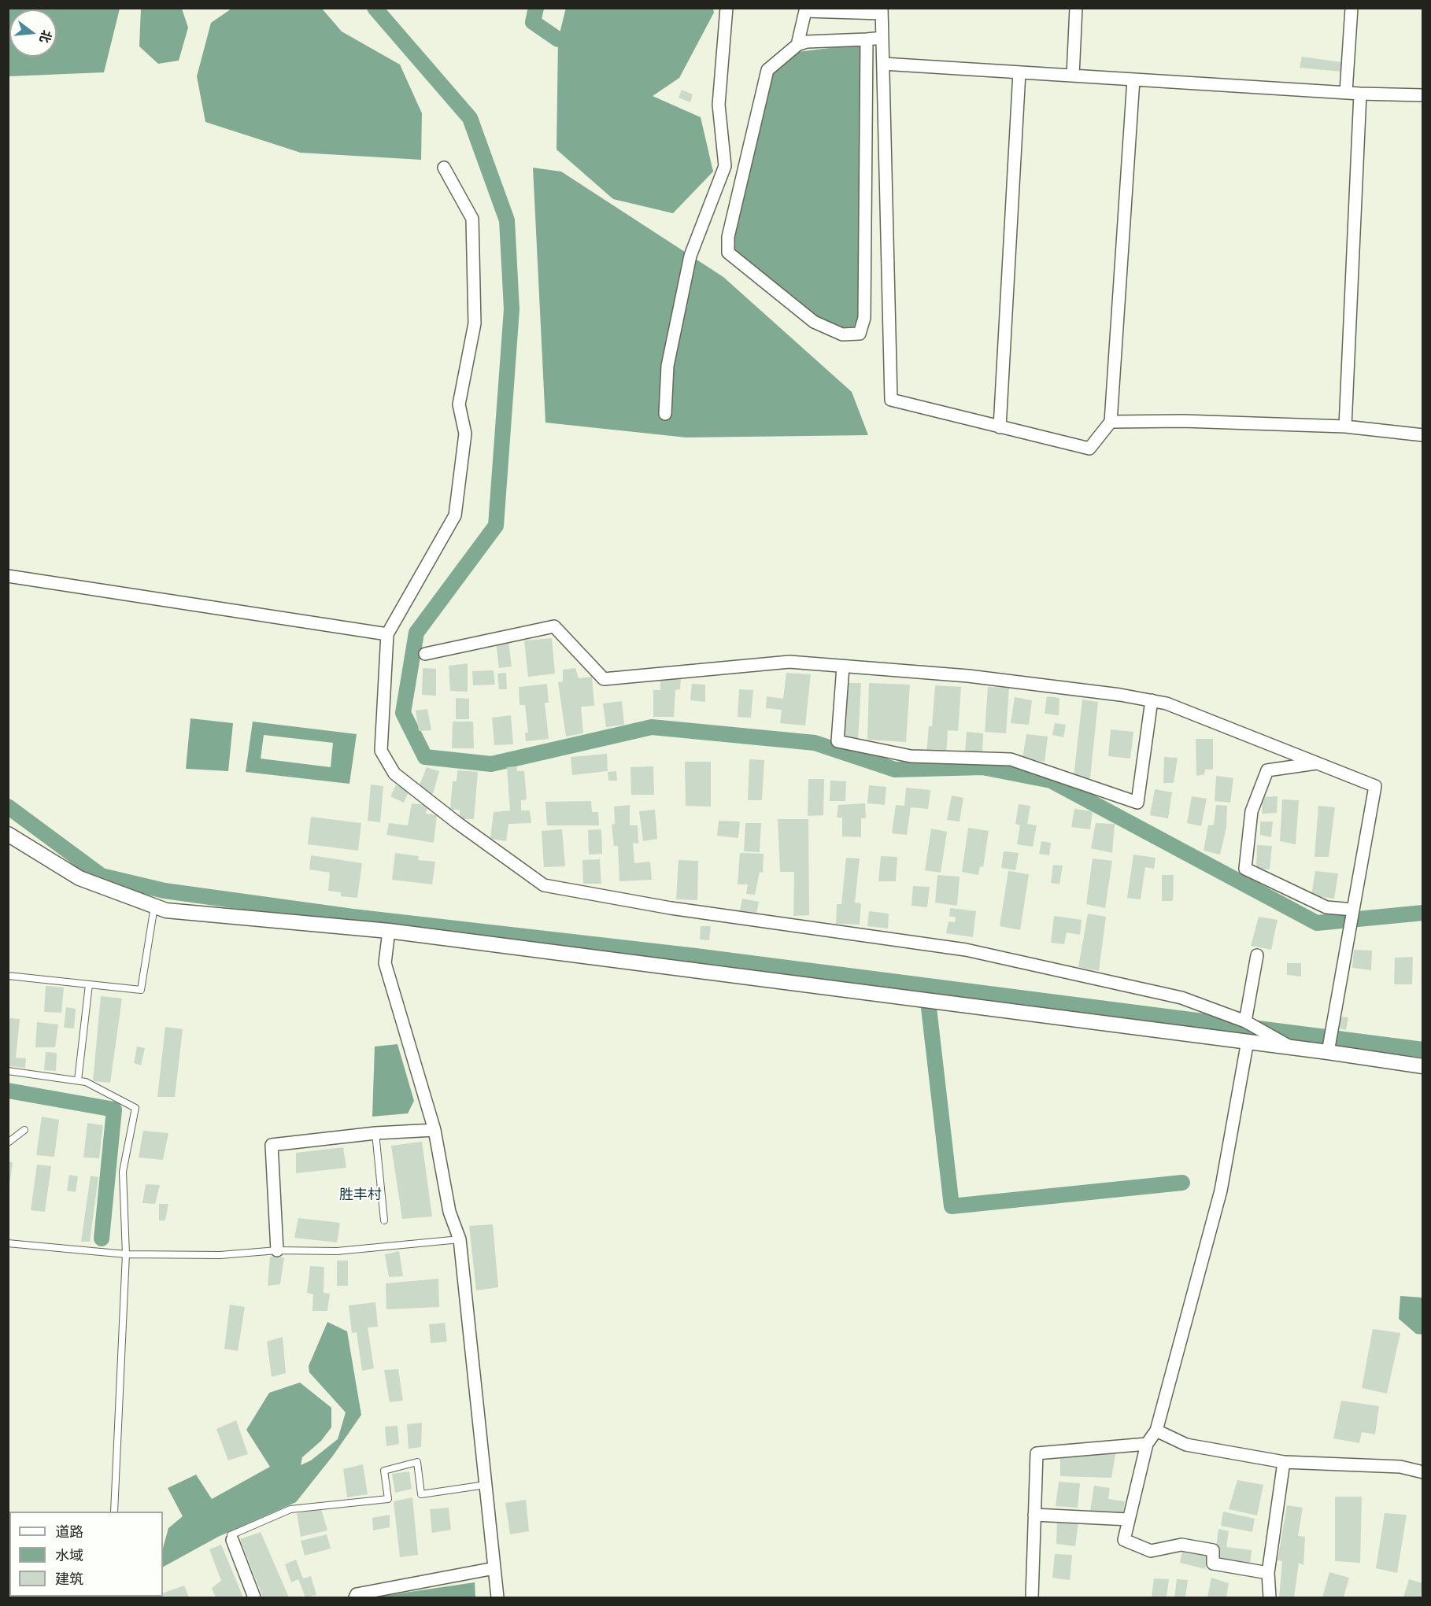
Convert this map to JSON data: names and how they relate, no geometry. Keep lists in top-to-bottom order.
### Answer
{
  "districts": ["胜丰村"],
  "legend": ["道路", "水域", "建筑"],
  "north": "right"
}
